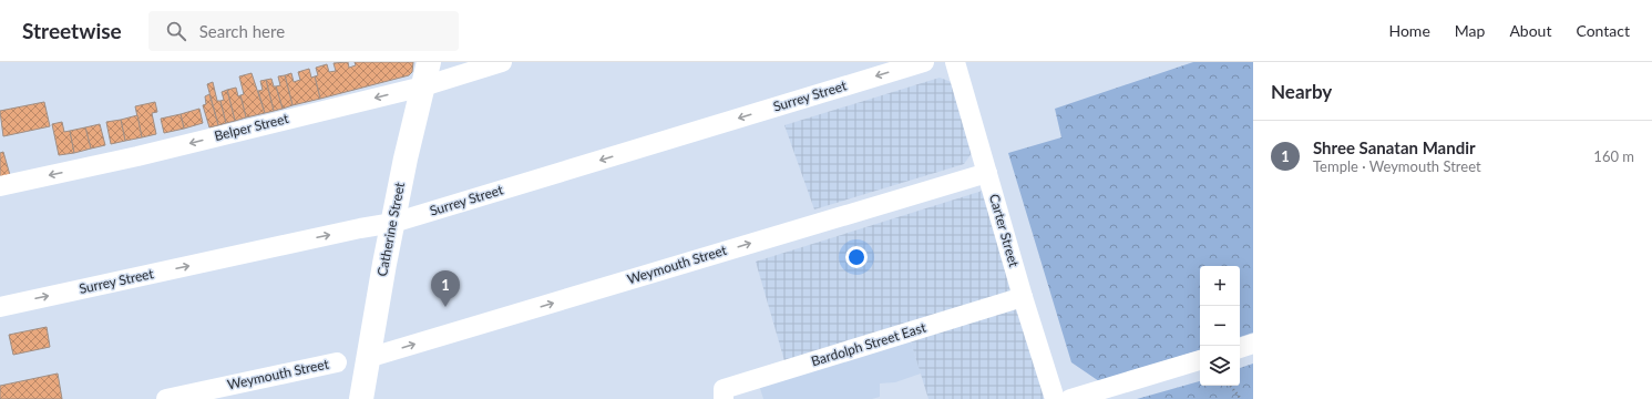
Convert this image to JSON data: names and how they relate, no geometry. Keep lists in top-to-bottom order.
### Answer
{
  "streets": {
    "street": [
      "Surrey Street",
      "Belper Street",
      "Catherine Street",
      "Carter Street",
      "Weymouth Street",
      "Bardolph Street East"
    ]
  },
  "crossings": [
    ["Surrey Street", "Catherine Street"],
    ["Belper Street", "Catherine Street"],
    ["Catherine Street", "Weymouth Street"],
    ["Carter Street", "Weymouth Street"],
    ["Carter Street", "Bardolph Street East"]
  ],
  "one_way": ["Belper Street", "Weymouth Street"],
  "page": {
    "header": "Streetwise",
    "search": "Search here",
    "nav": [
      "Home",
      "Map",
      "About",
      "Contact"
    ],
    "heading": "Nearby",
    "list": [
      {
        "mark": "1",
        "name": "Shree Sanatan Mandir",
        "note": "Temple · Weymouth Street",
        "value": "160 m"
      }
    ],
    "map_buttons": ["+", "−"],
    "pins": "1"
  }
}
